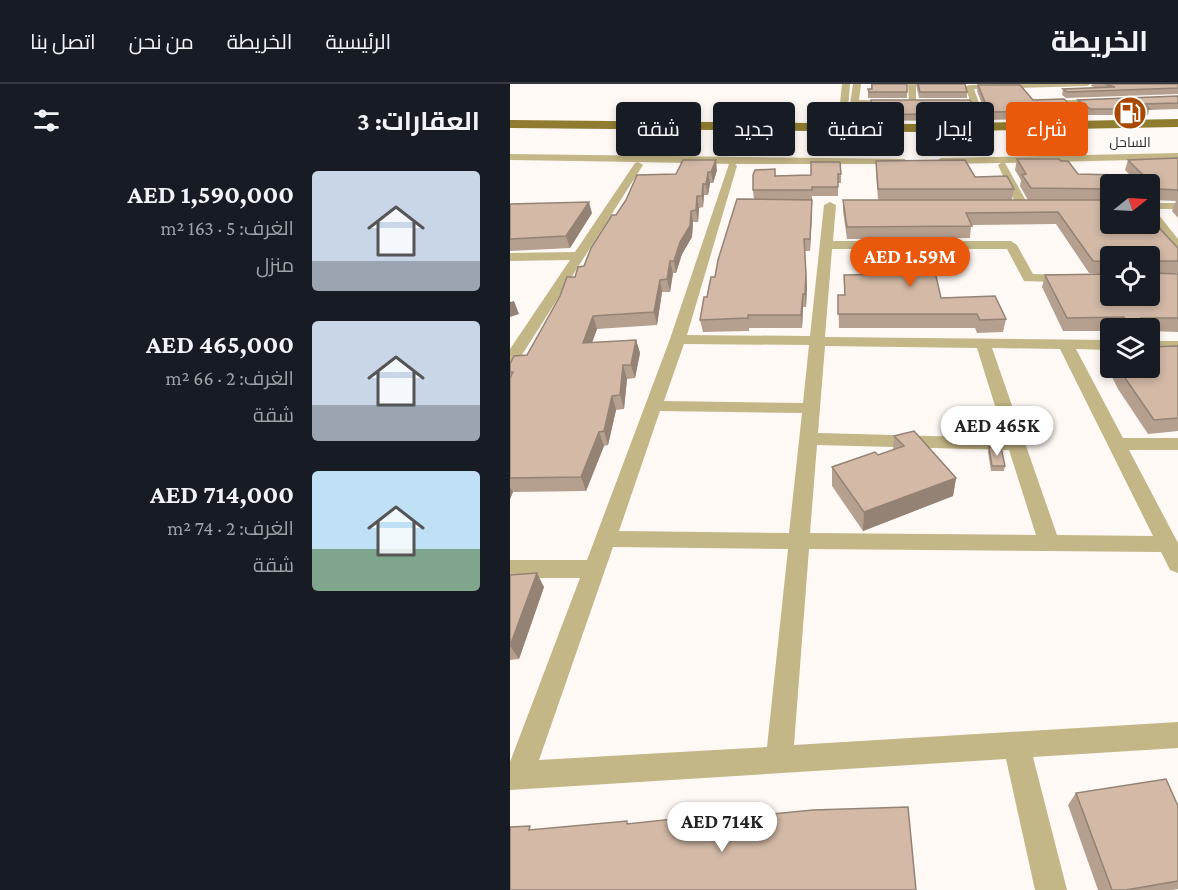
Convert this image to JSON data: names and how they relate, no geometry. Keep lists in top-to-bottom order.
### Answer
{
  "places": {
    "fuel station": ["الساحل"]
  },
  "north": "right",
  "page": {
    "header": "الخريطة",
    "nav": [
      "الرئيسية",
      "الخريطة",
      "من نحن",
      "اتصل بنا"
    ],
    "heading": "العقارات: 3",
    "chip": [
      "شراء",
      "إيجار",
      "تصفية",
      "جديد",
      "شقة"
    ],
    "list": [
      {
        "name": "AED 1,590,000",
        "note": "الغرف: 5 · 163 m² · منزل"
      },
      {
        "name": "AED 465,000",
        "note": "الغرف: 2 · 66 m² · شقة"
      },
      {
        "name": "AED 714,000",
        "note": "الغرف: 2 · 74 m² · شقة"
      }
    ],
    "price": ["AED 1.59M", "AED 465K", "AED 714K"]
  }
}
